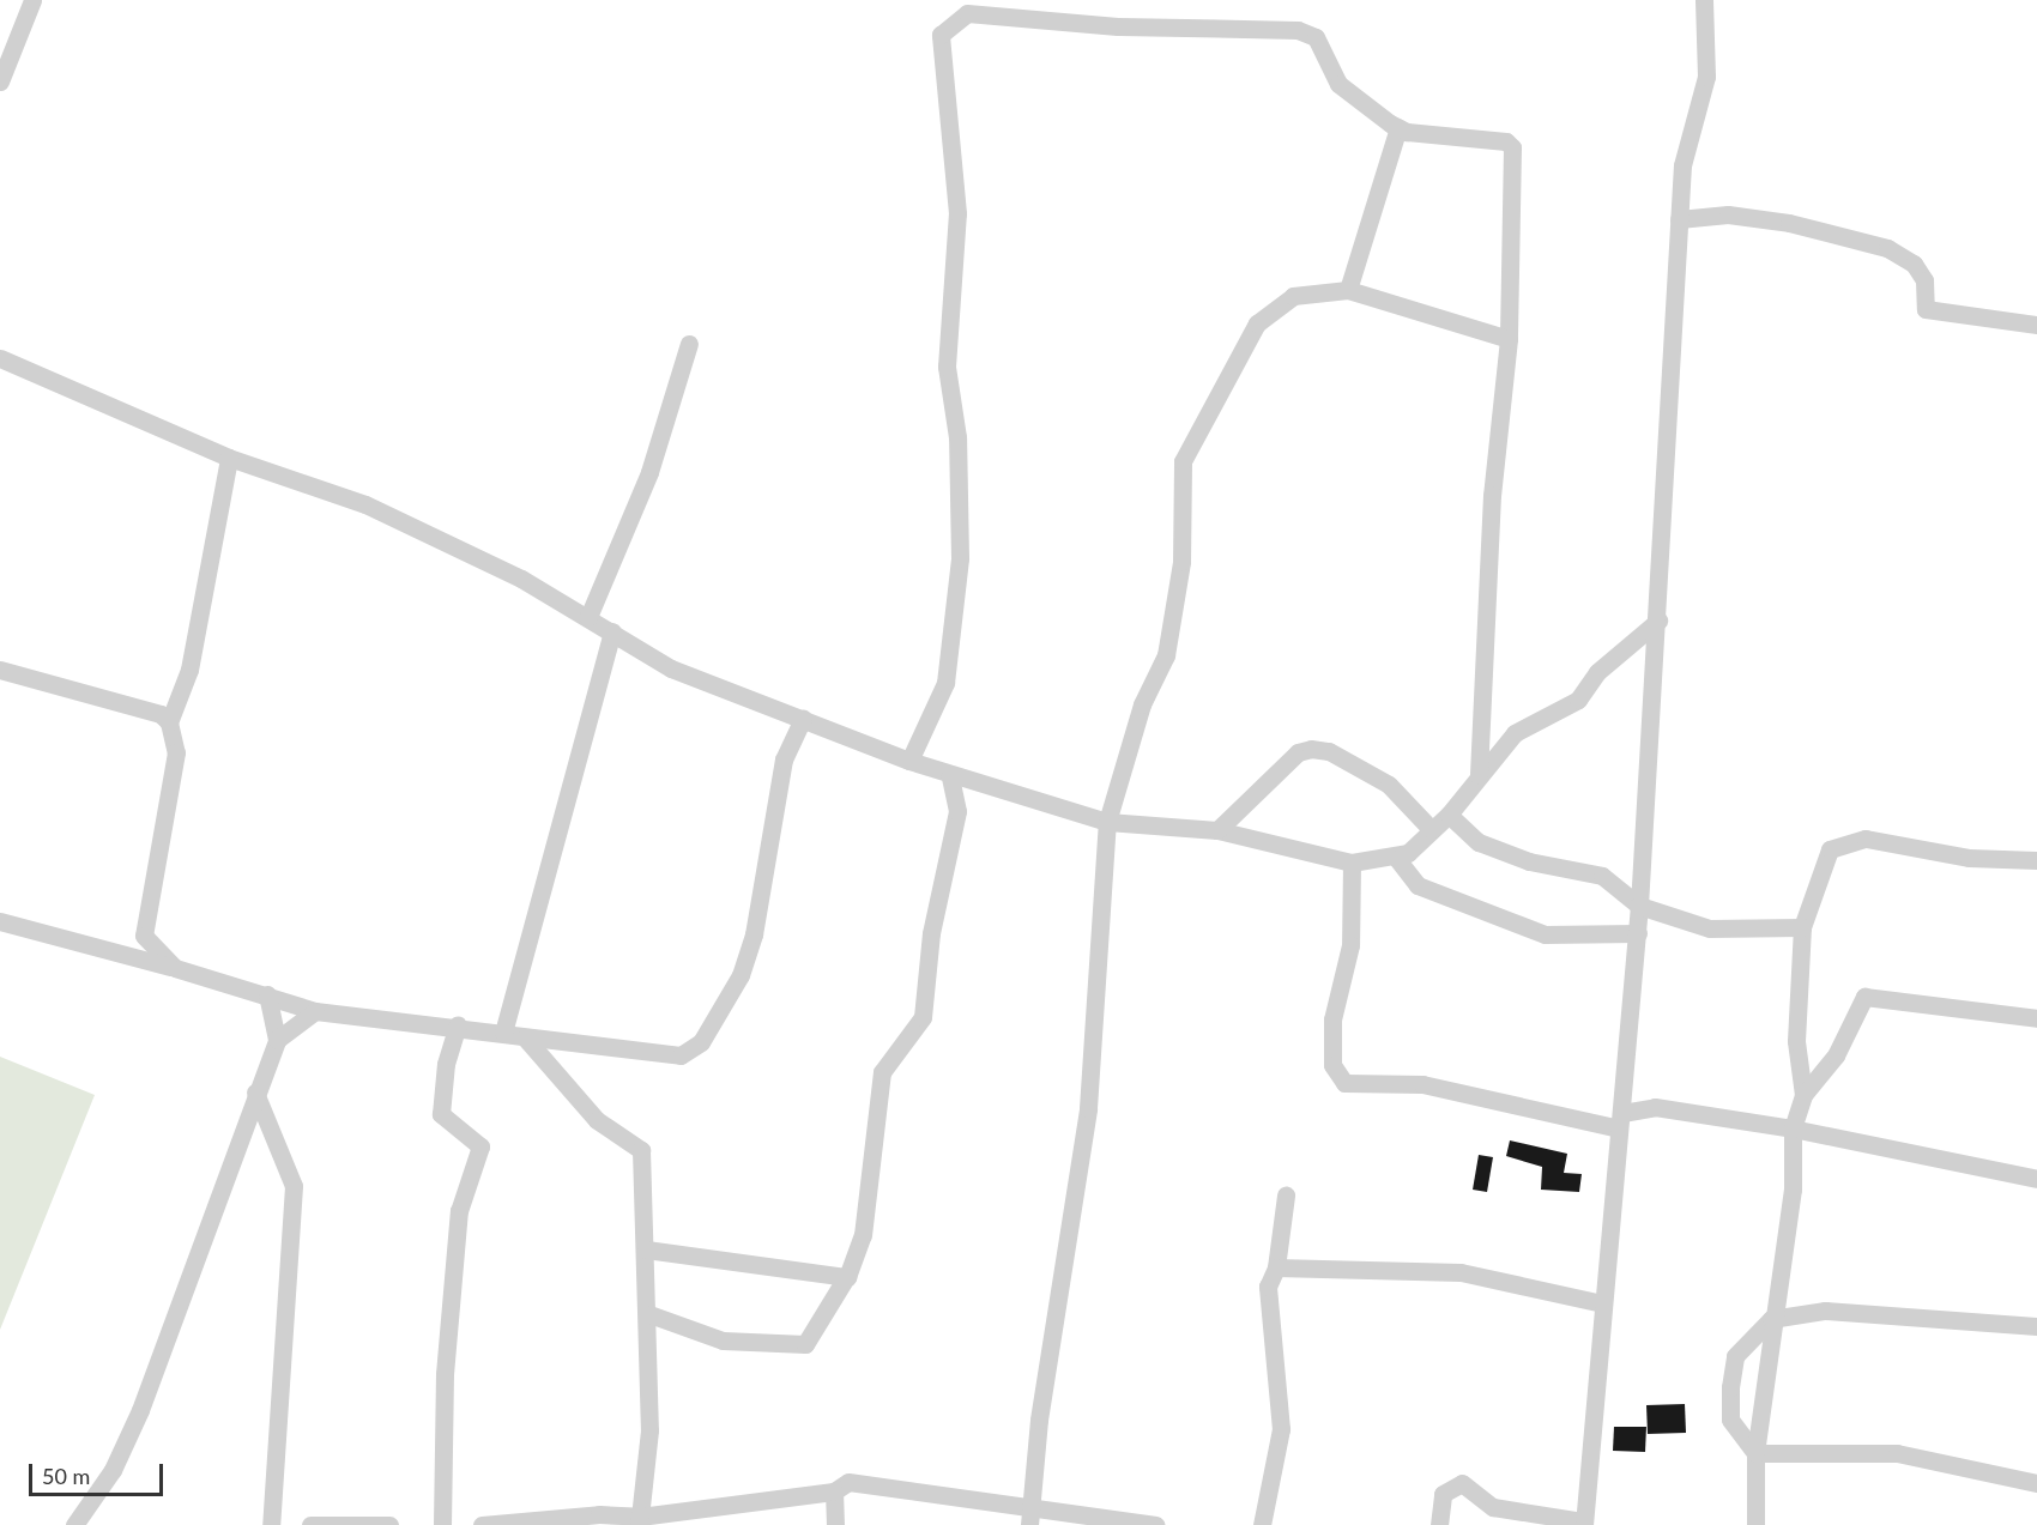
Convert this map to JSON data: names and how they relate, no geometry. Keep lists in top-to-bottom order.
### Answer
{
  "scale_bar": "50 m"
}
